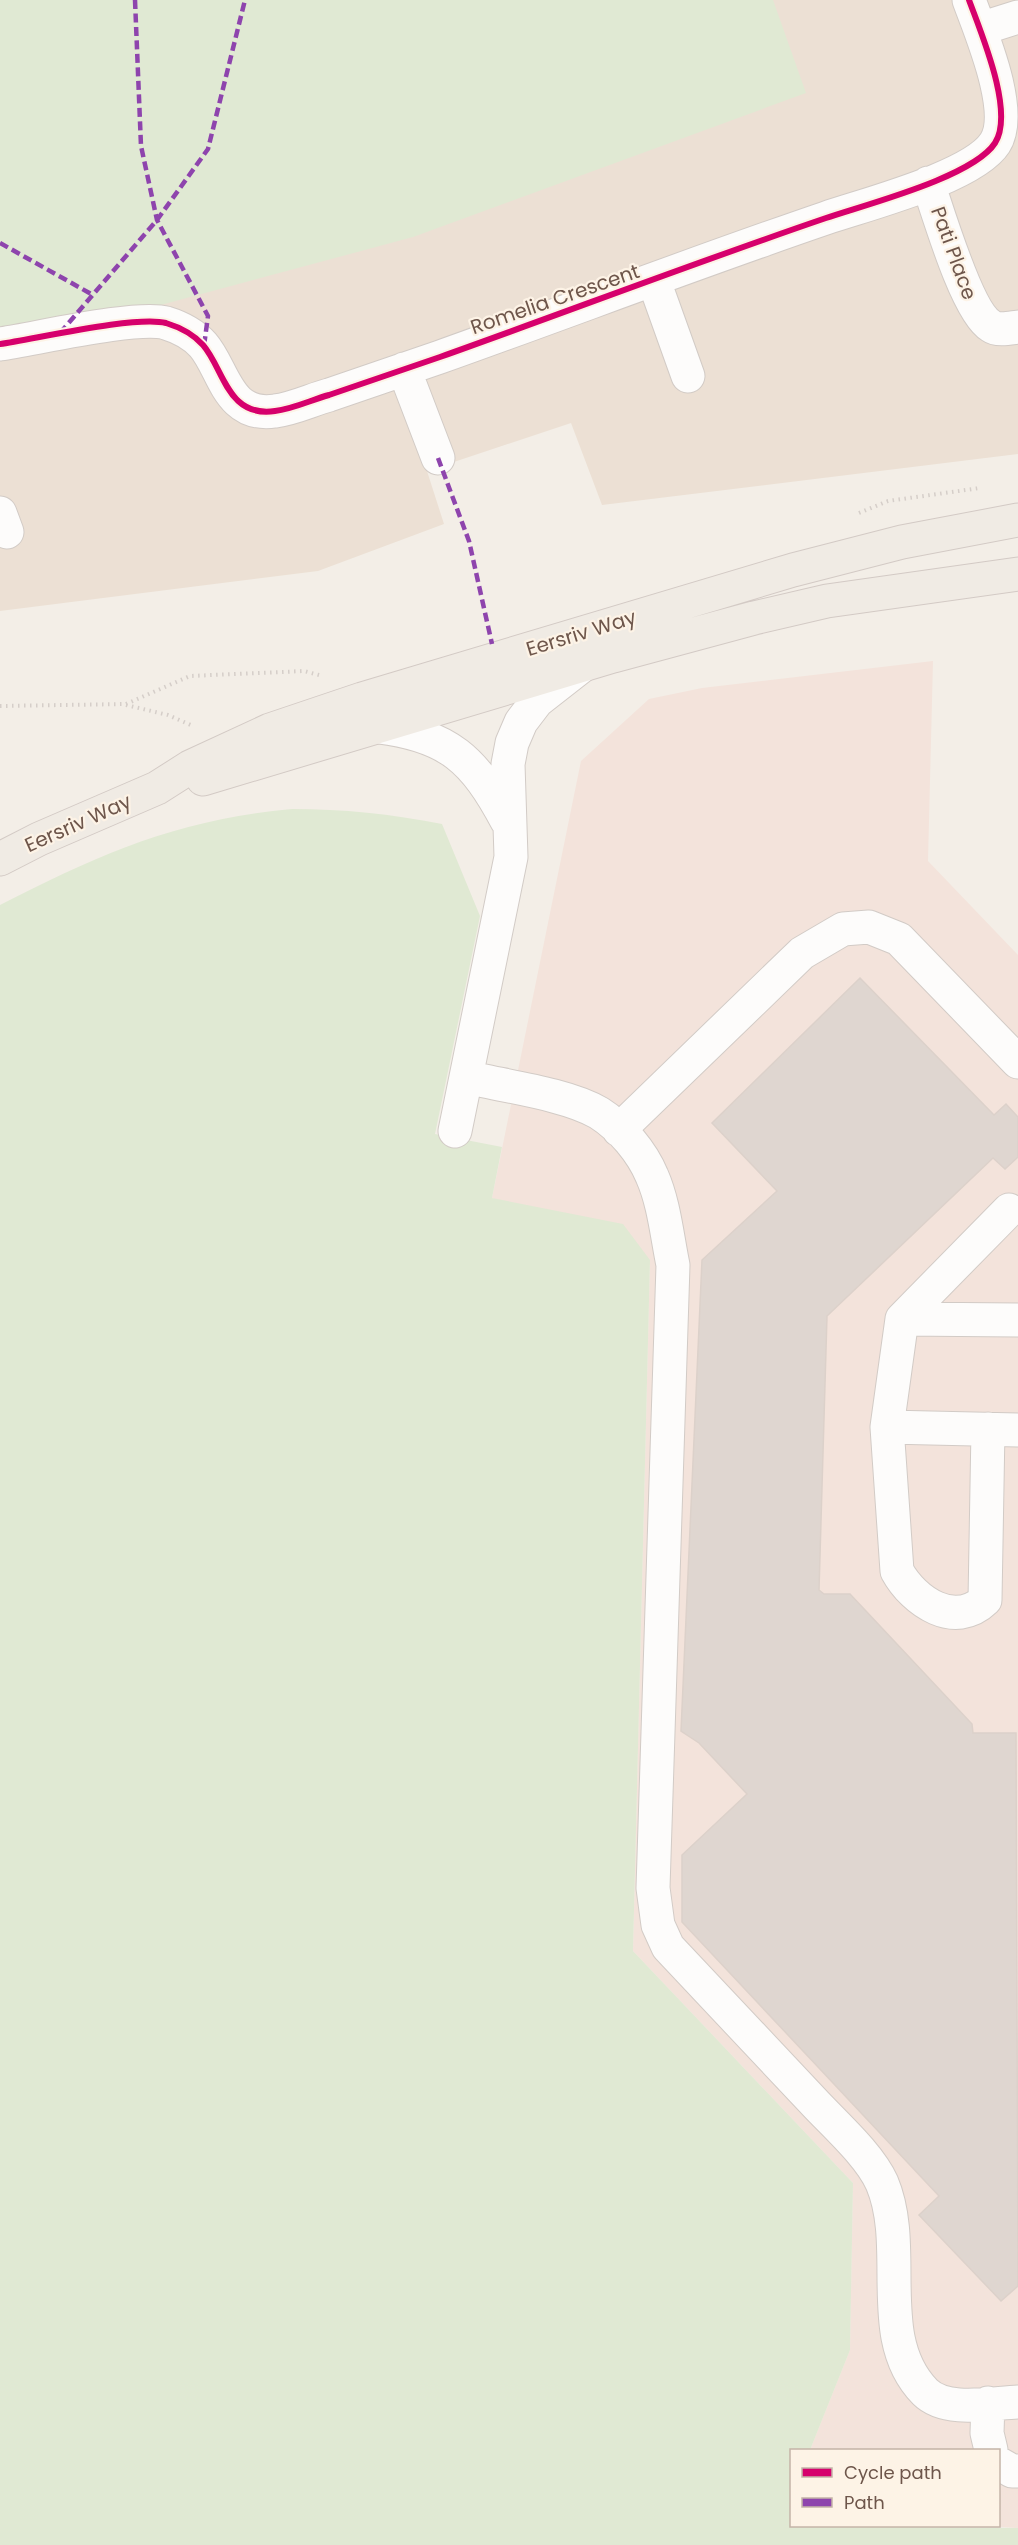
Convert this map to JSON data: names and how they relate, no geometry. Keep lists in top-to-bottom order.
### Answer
{
  "streets": {
    "main road": ["Eersriv Way"],
    "street": ["Pati Place", "Romelia Crescent"]
  },
  "crossings": [
    ["Pati Place", "Romelia Crescent"]
  ],
  "legend": ["Cycle path", "Path"]
}
